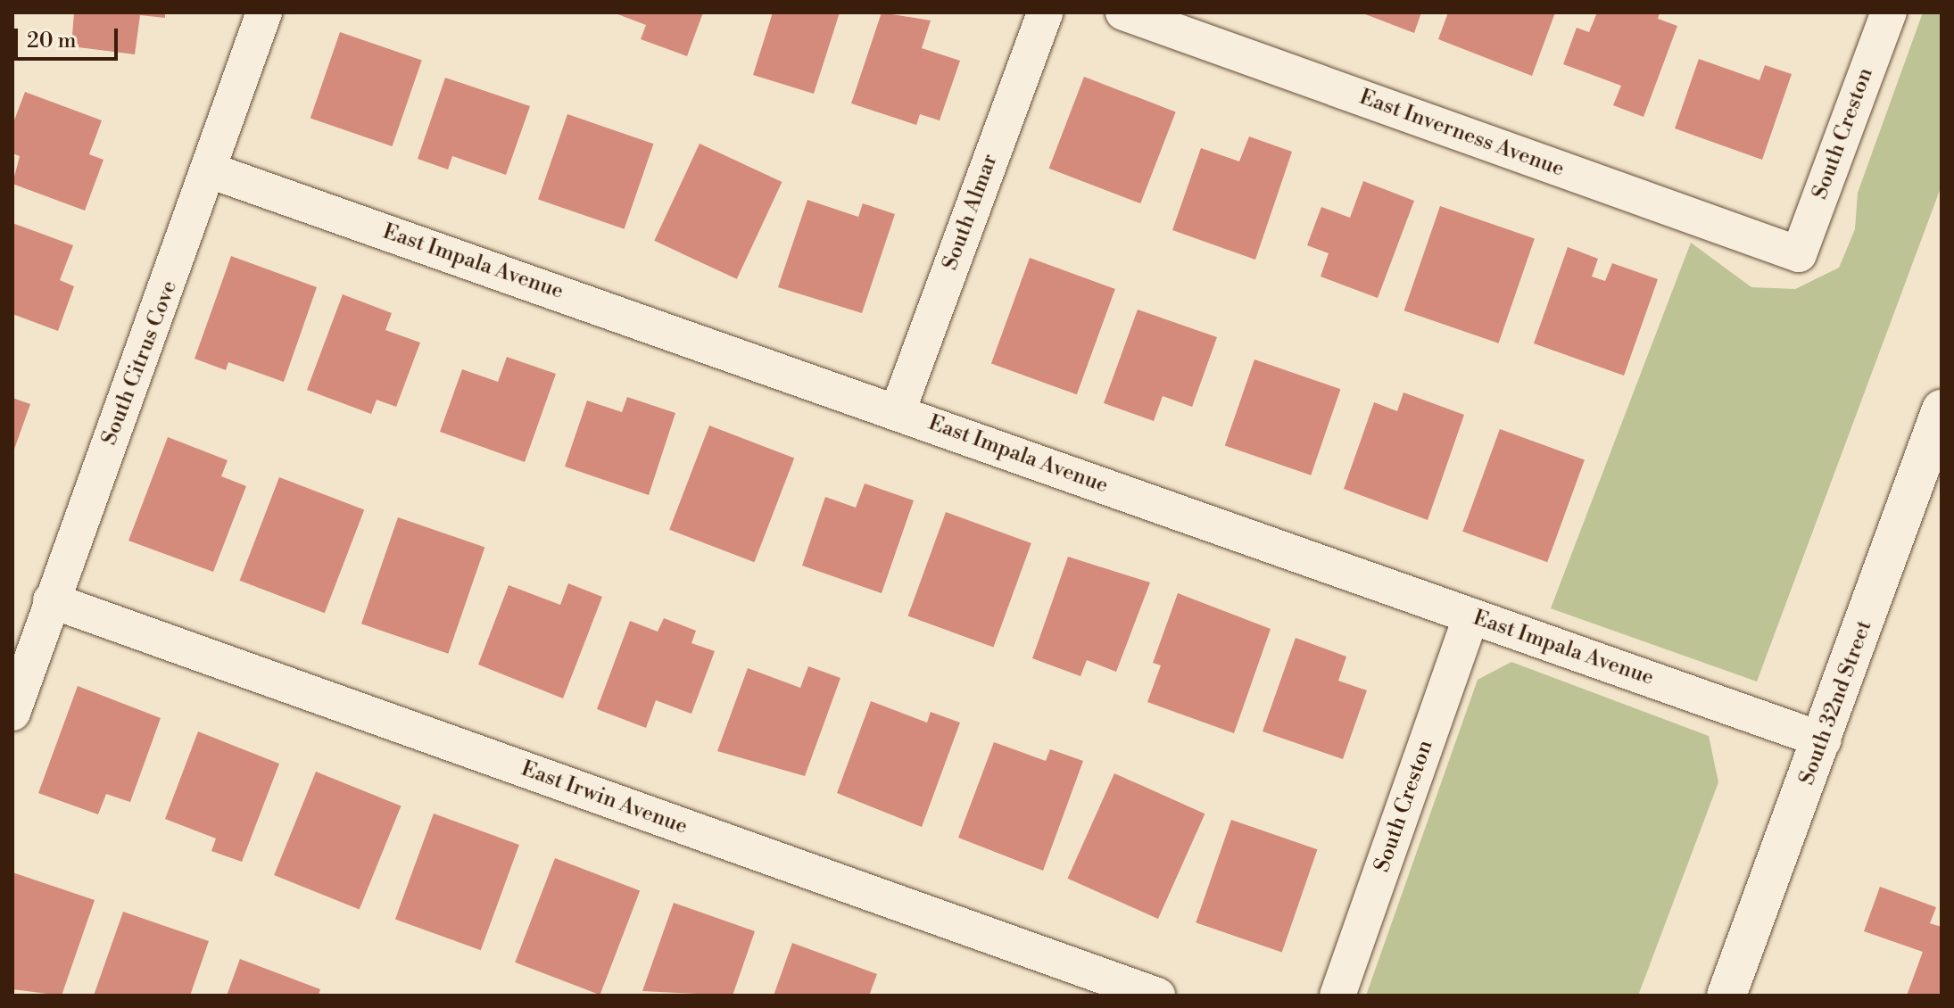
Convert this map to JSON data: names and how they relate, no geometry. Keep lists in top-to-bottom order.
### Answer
{
  "streets": {
    "street": [
      "East Inverness Avenue",
      "South Creston",
      "South Almar",
      "East Impala Avenue",
      "South Citrus Cove",
      "South 32nd Street",
      "East Irwin Avenue"
    ]
  },
  "crossings": [
    ["East Inverness Avenue", "South Creston"],
    ["South Creston", "East Impala Avenue"],
    ["South Almar", "East Impala Avenue"],
    ["East Impala Avenue", "South Citrus Cove"],
    ["East Impala Avenue", "South 32nd Street"],
    ["South Citrus Cove", "East Irwin Avenue"]
  ],
  "scale_bar": "20 m"
}
